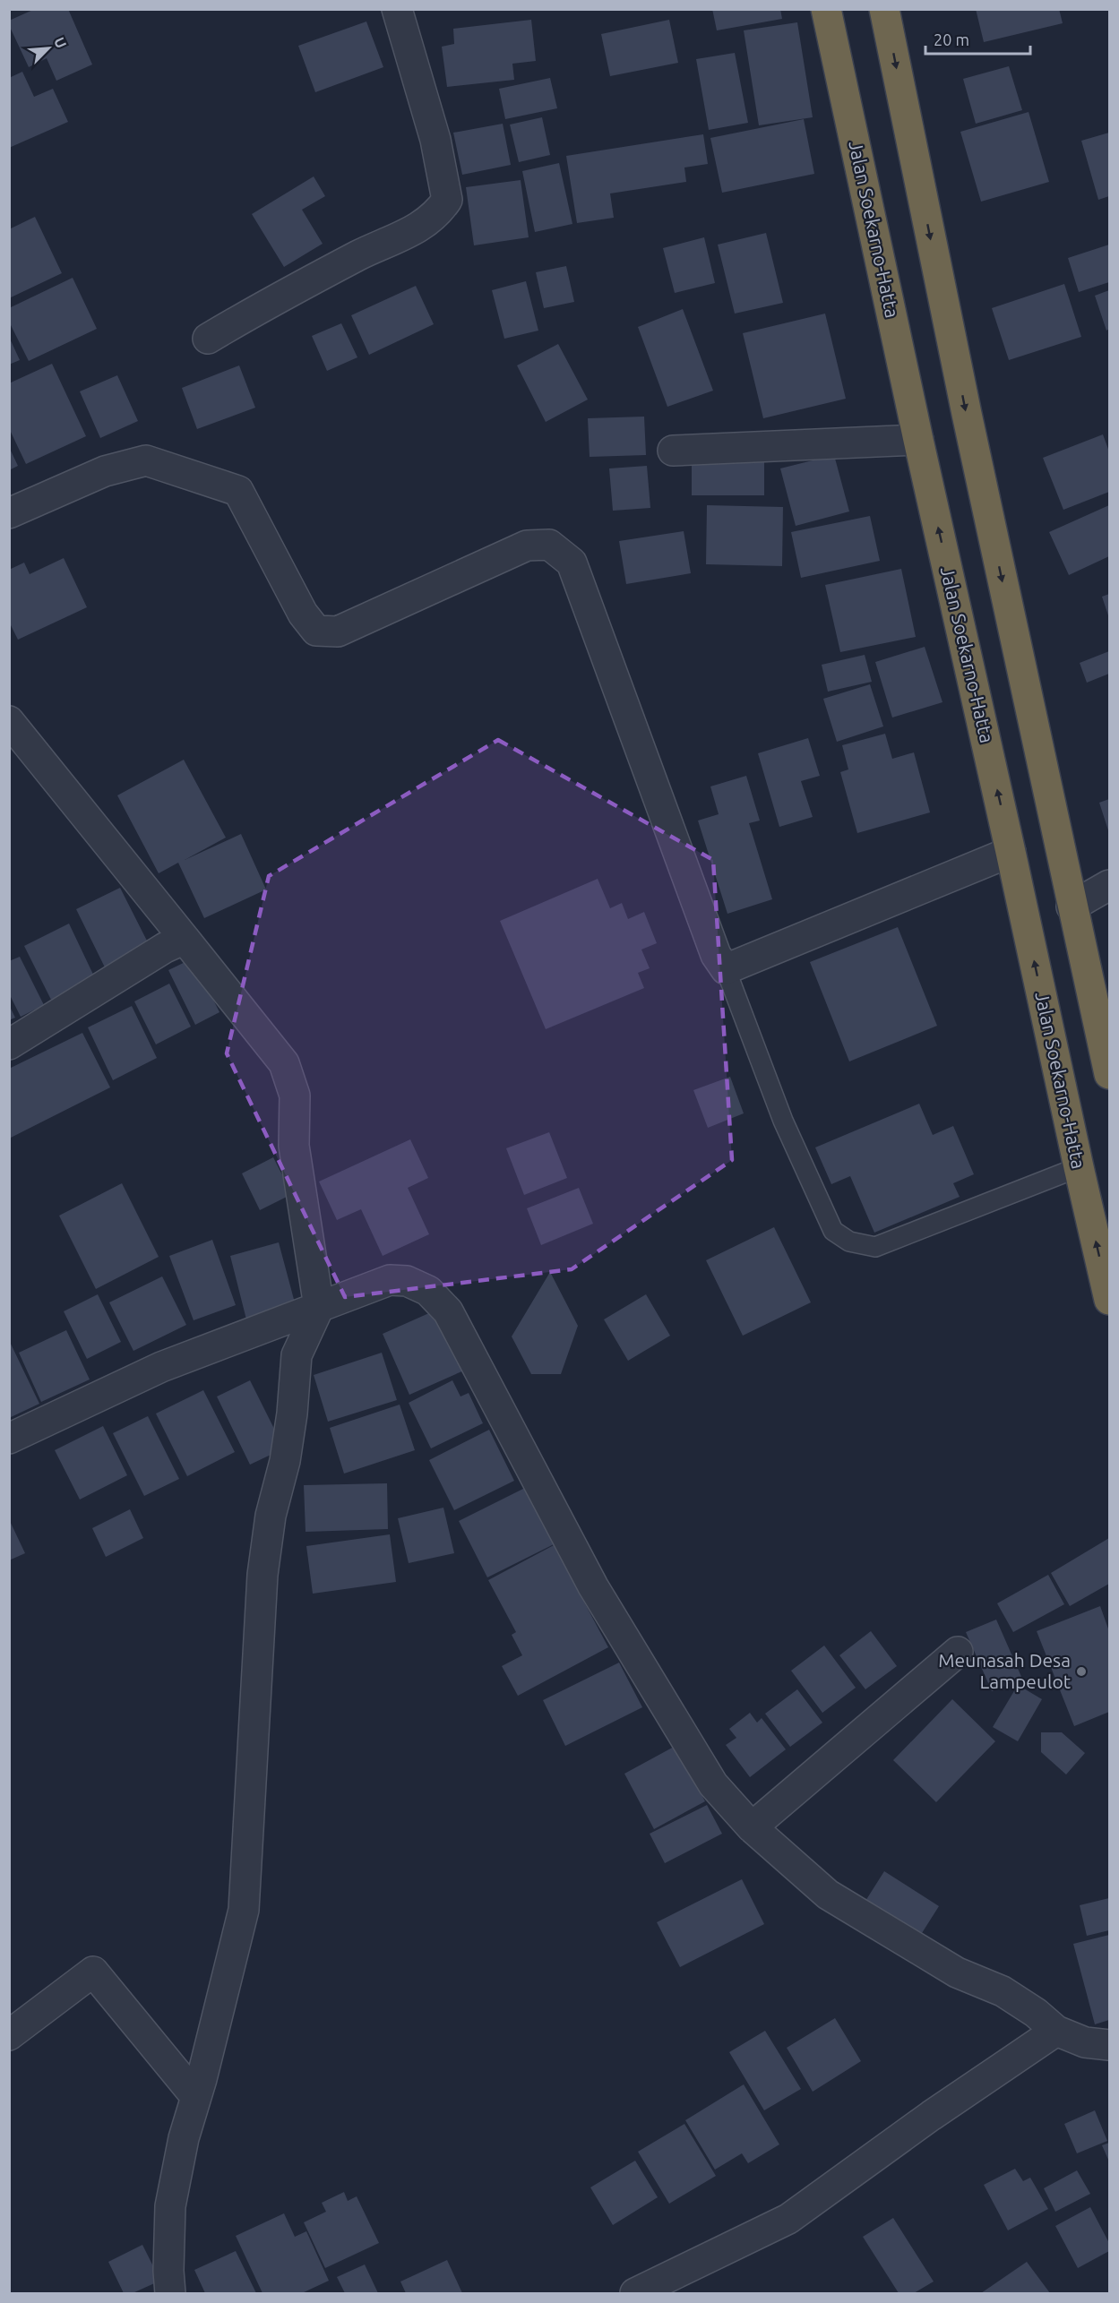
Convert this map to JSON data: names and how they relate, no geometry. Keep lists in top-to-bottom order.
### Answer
{
  "streets": {
    "highway": ["Jalan Soekarno-Hatta"]
  },
  "places": ["Meunasah Desa Lampeulot"],
  "scale_bar": "20 m",
  "north": "top right"
}
